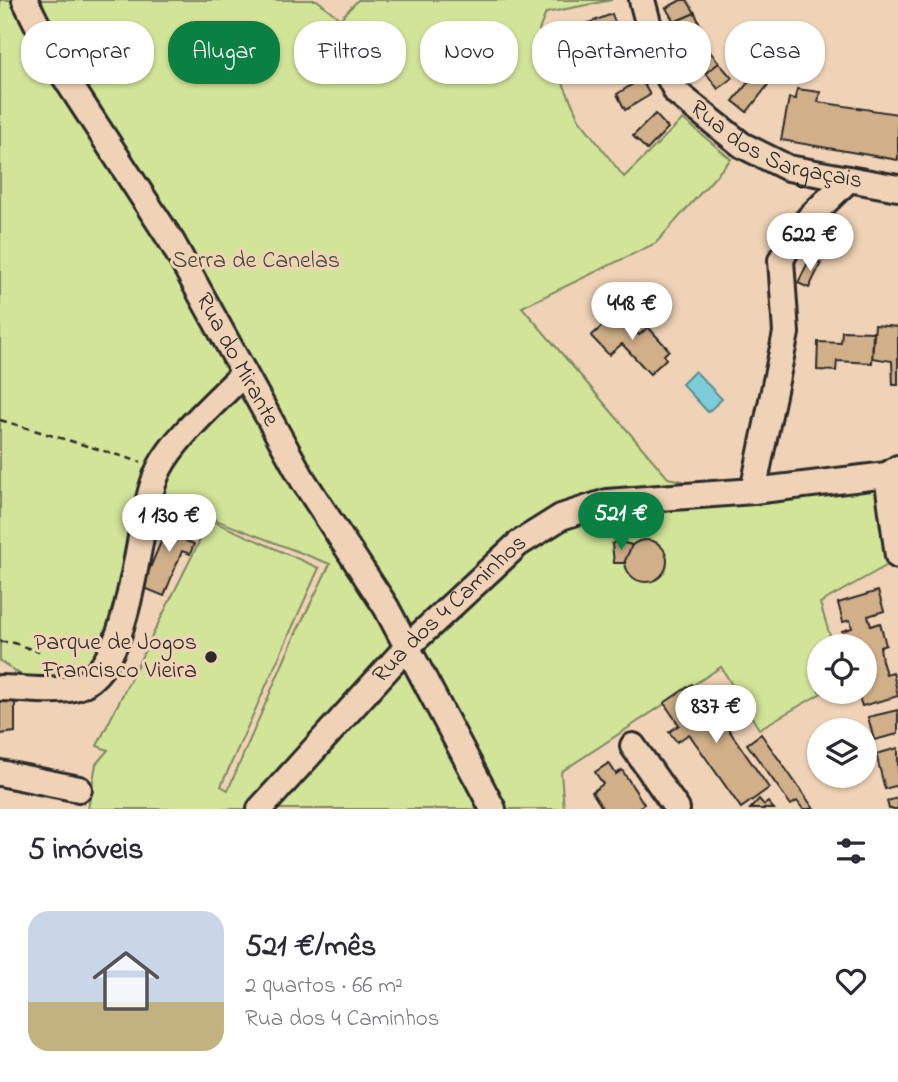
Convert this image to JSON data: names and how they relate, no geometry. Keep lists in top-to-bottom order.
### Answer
{
  "streets": {
    "street": ["Rua dos Sargaçais", "Rua do Mirante", "Rua dos 4 Caminhos"]
  },
  "crossings": [
    ["Rua do Mirante", "Rua dos 4 Caminhos"]
  ],
  "parks": ["Serra de Canelas"],
  "places": ["Parque de Jogos Francisco Vieira"],
  "page": {
    "chip": [
      "Comprar",
      "Alugar",
      "Filtros",
      "Novo",
      "Apartamento",
      "Casa"
    ],
    "price": [
      "622 €",
      "448 €",
      "521 €",
      "1 130 €",
      "837 €"
    ],
    "heading": "5 imóveis",
    "list": [
      {
        "name": "521 €/mês",
        "note": "2 quartos · 66 m² · Rua dos 4 Caminhos"
      }
    ]
  }
}
